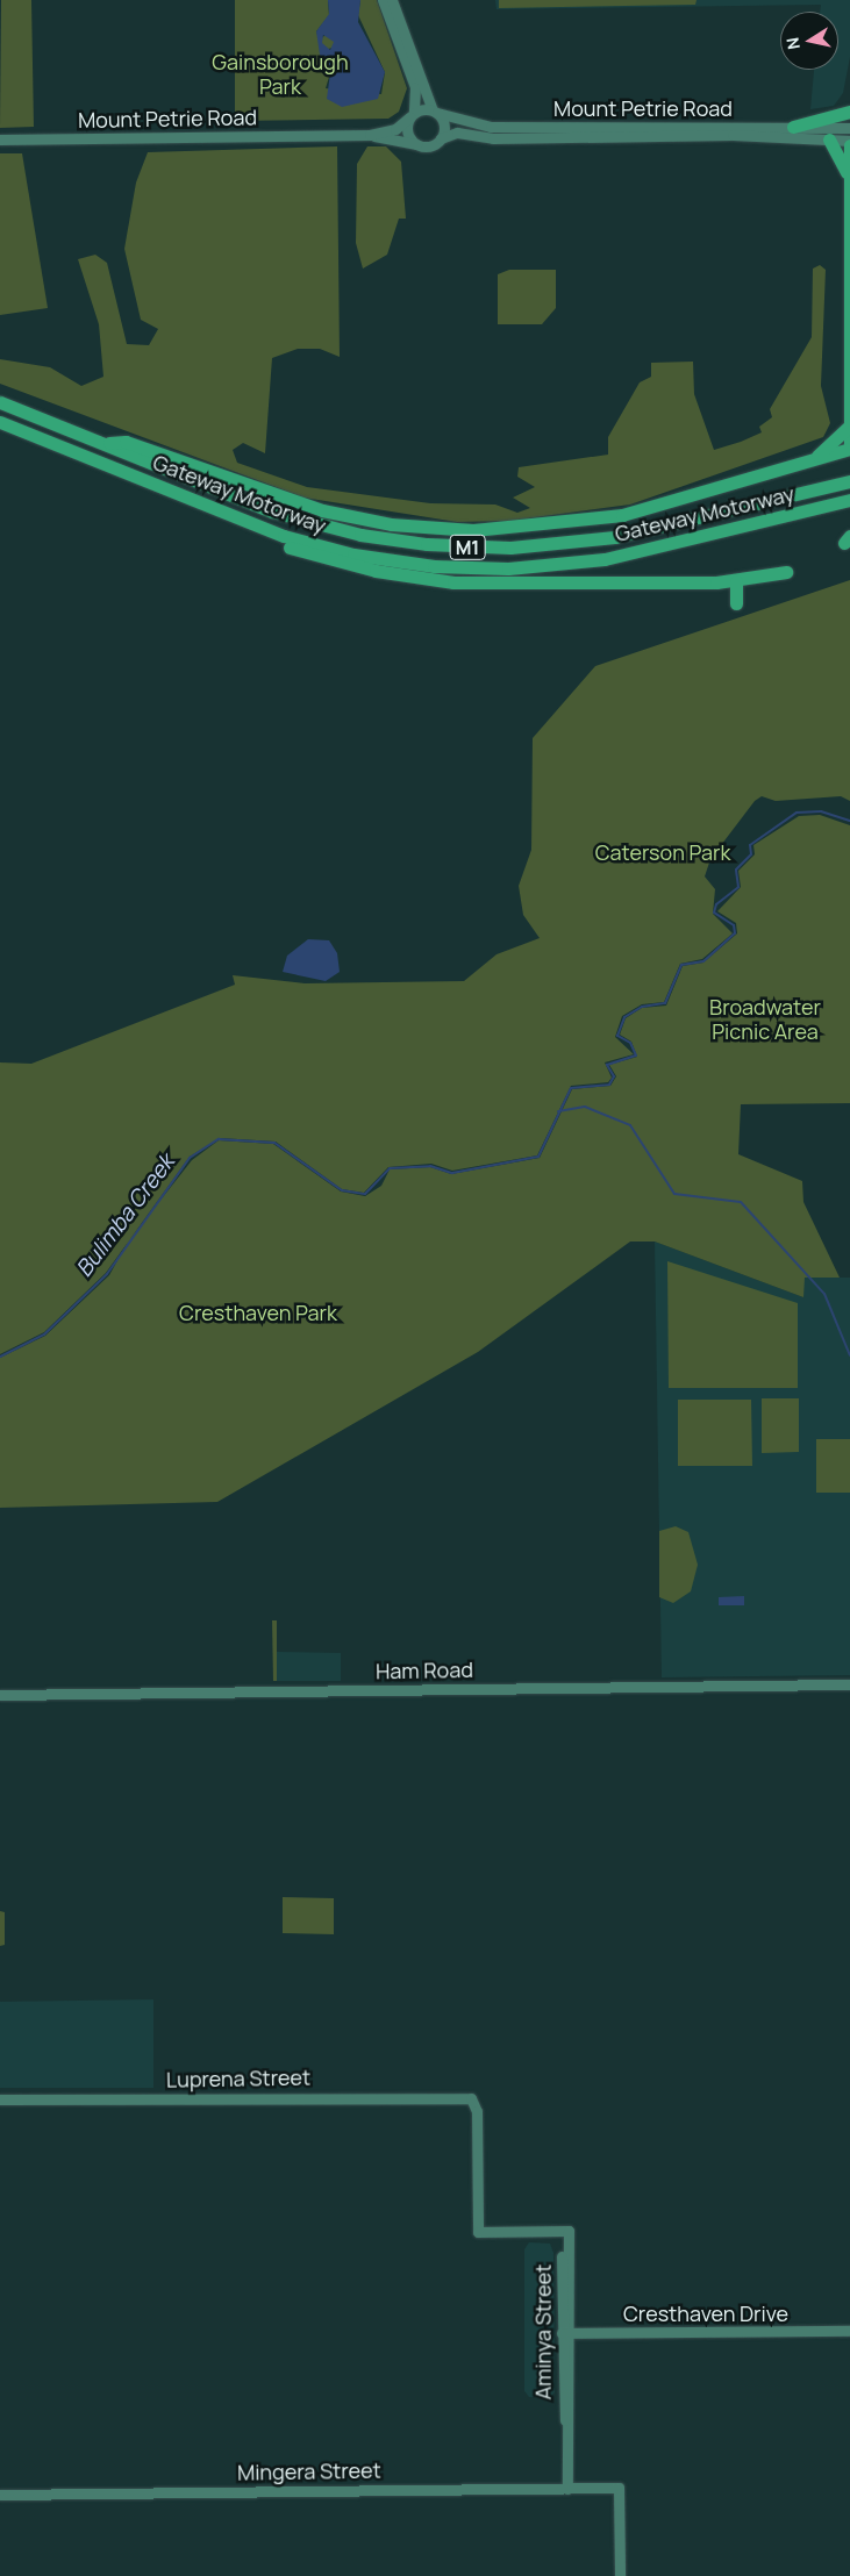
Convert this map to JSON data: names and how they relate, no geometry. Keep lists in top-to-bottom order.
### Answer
{
  "streets": {
    "highway": ["Gateway Motorway", "M1"],
    "street": [
      "Mount Petrie Road",
      "Ham Road",
      "Luprena Street",
      "Cresthaven Drive",
      "Aminya Street",
      "Mingera Street"
    ]
  },
  "crossings": [
    ["Luprena Street", "Aminya Street"],
    ["Cresthaven Drive", "Aminya Street"],
    ["Aminya Street", "Mingera Street"]
  ],
  "water": ["Bulimba Creek"],
  "parks": [
    "Gainsborough Park",
    "Caterson Park",
    "Broadwater Picnic Area",
    "Cresthaven Park"
  ],
  "north": "left"
}
